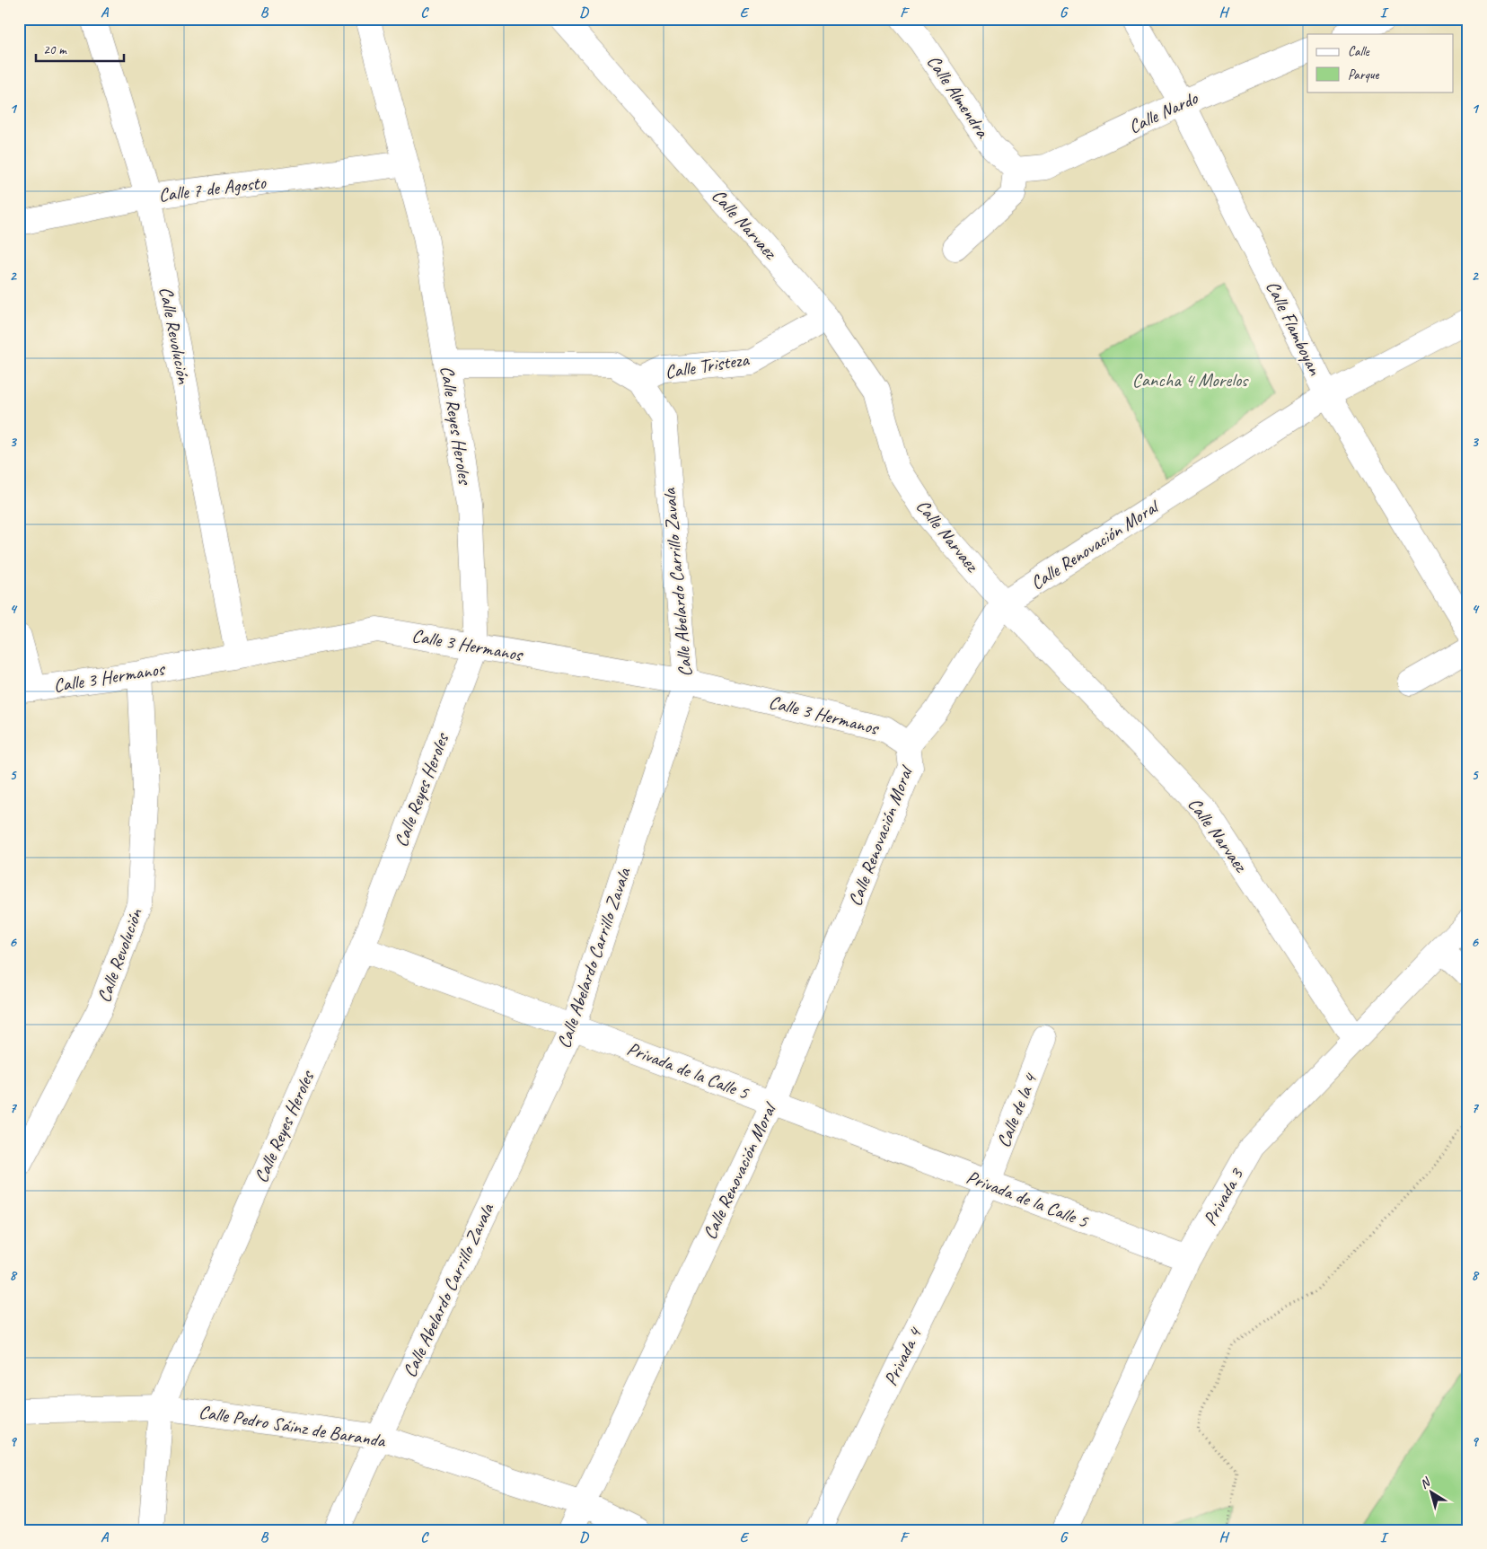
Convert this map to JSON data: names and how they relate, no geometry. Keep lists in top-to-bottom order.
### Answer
{
  "streets": {
    "street": [
      "Calle Almendra",
      "Calle Nardo",
      "Calle 7 de Agosto",
      "Calle Narvaez",
      "Calle Flamboyan",
      "Calle Revolución",
      "Calle Tristeza",
      "Calle Reyes Heroles",
      "Calle Renovación Moral",
      "Calle Abelardo Carrillo Zavala",
      "Calle 3 Hermanos",
      "Privada de la Calle 5",
      "Calle de la 4",
      "Privada 3",
      "Privada 4",
      "Calle Pedro Sáinz de Baranda"
    ]
  },
  "crossings": [
    ["Calle Almendra", "Calle Nardo"],
    ["Calle Nardo", "Calle Flamboyan"],
    ["Calle 7 de Agosto", "Calle Revolución"],
    ["Calle 7 de Agosto", "Calle Reyes Heroles"],
    ["Calle Narvaez", "Calle Tristeza"],
    ["Calle Narvaez", "Calle Renovación Moral"],
    ["Calle Narvaez", "Privada 3"],
    ["Calle Flamboyan", "Calle Renovación Moral"],
    ["Calle Revolución", "Calle 3 Hermanos"],
    ["Calle Tristeza", "Calle Reyes Heroles"],
    ["Calle Tristeza", "Calle Abelardo Carrillo Zavala"],
    ["Calle Reyes Heroles", "Calle 3 Hermanos"],
    ["Calle Reyes Heroles", "Privada de la Calle 5"],
    ["Calle Reyes Heroles", "Calle Pedro Sáinz de Baranda"],
    ["Calle Renovación Moral", "Calle 3 Hermanos"],
    ["Calle Renovación Moral", "Privada de la Calle 5"],
    ["Calle Renovación Moral", "Calle Pedro Sáinz de Baranda"],
    ["Calle Abelardo Carrillo Zavala", "Calle 3 Hermanos"],
    ["Calle Abelardo Carrillo Zavala", "Privada de la Calle 5"],
    ["Calle Abelardo Carrillo Zavala", "Calle Pedro Sáinz de Baranda"],
    ["Privada de la Calle 5", "Calle de la 4"],
    ["Privada de la Calle 5", "Privada 3"],
    ["Privada de la Calle 5", "Privada 4"],
    ["Calle de la 4", "Privada 4"]
  ],
  "parks": ["Cancha 4 Morelos"],
  "legend": ["Calle", "Parque"],
  "scale_bar": "20 m",
  "north": "top left",
  "grid": {
    "columns": [
      "A",
      "B",
      "C",
      "D",
      "E",
      "F",
      "G",
      "H",
      "I"
    ],
    "rows": [
      "1",
      "2",
      "3",
      "4",
      "5",
      "6",
      "7",
      "8",
      "9"
    ]
  }
}
